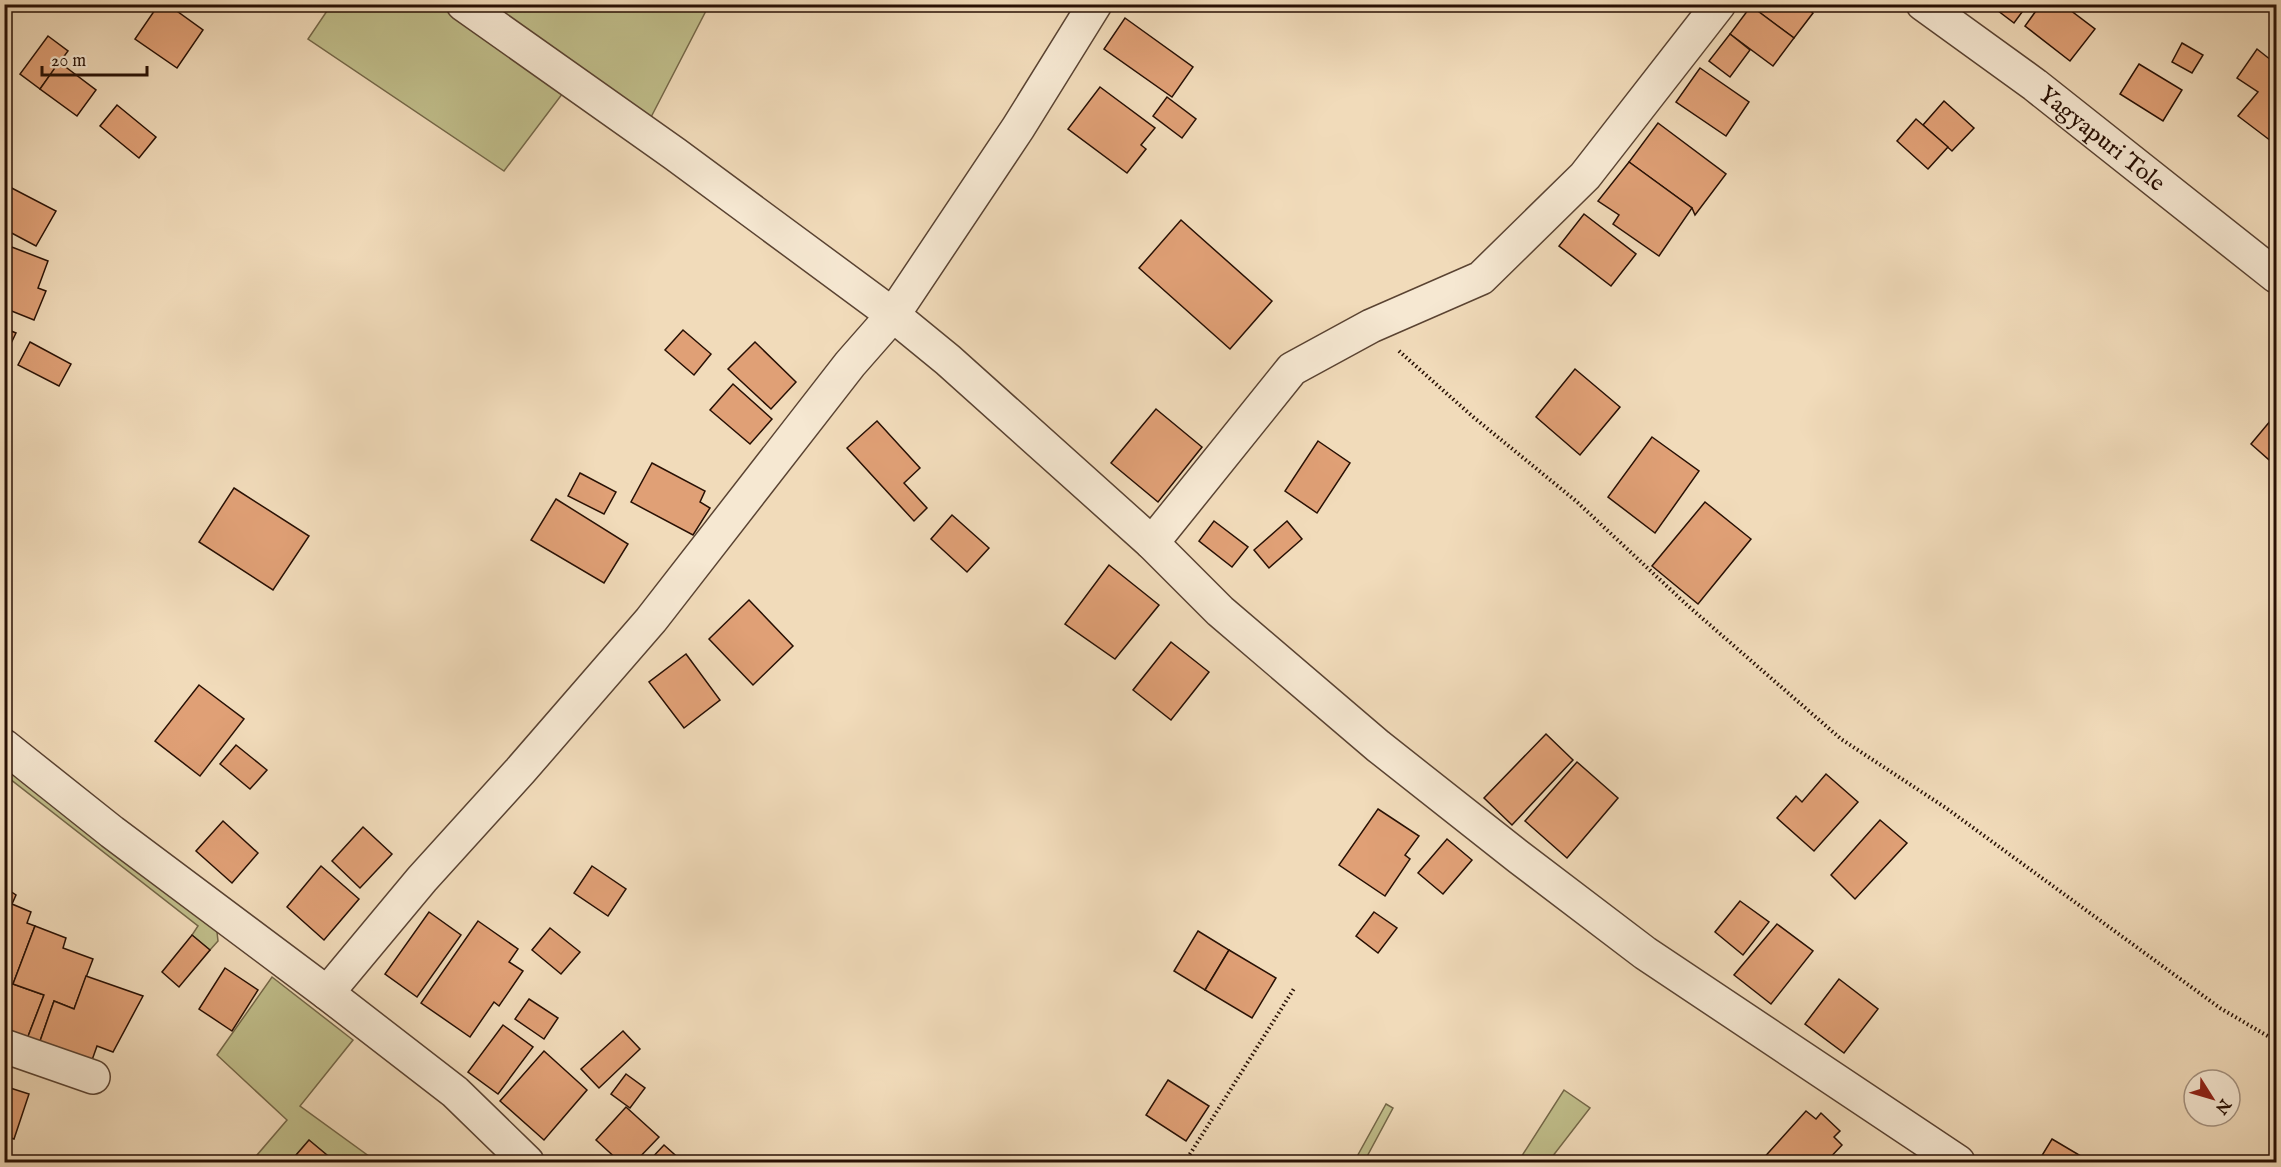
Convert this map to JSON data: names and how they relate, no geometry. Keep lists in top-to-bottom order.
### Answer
{
  "streets": {
    "street": ["Yagyapuri Tole"]
  },
  "scale_bar": "20 m",
  "north": "bottom right"
}
